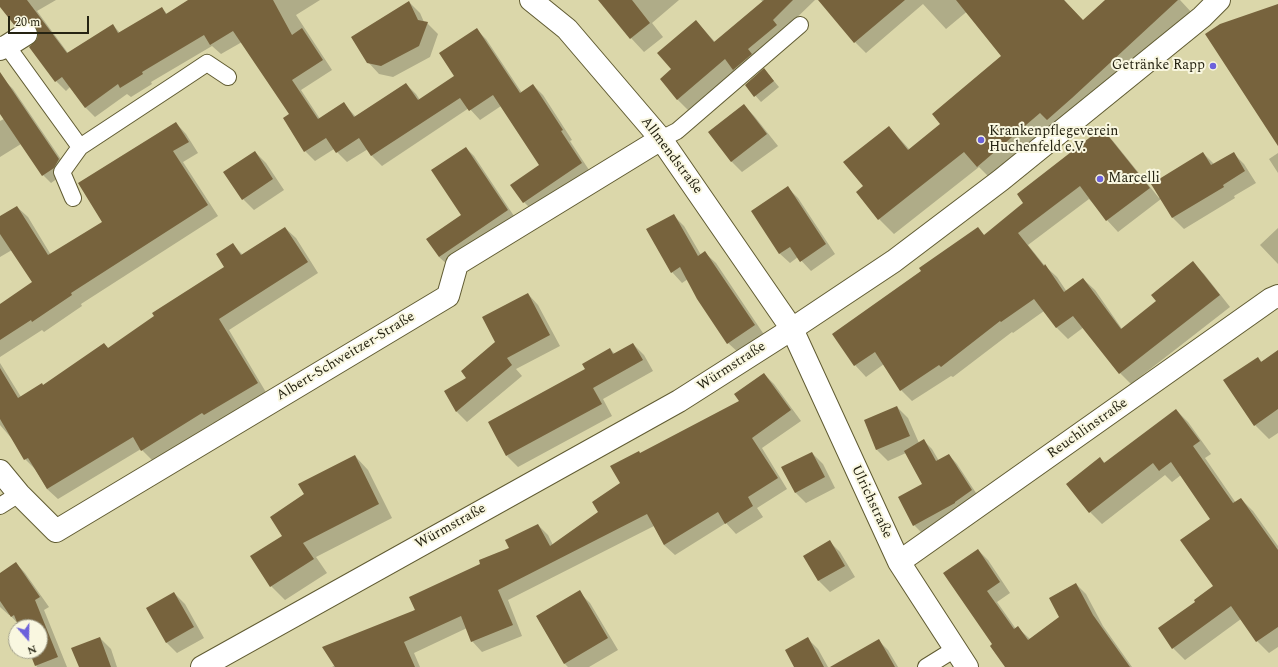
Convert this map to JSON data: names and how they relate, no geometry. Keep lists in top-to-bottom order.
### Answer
{
  "streets": {
    "street": [
      "Allmendstraße",
      "Albert-Schweitzer-Straße",
      "Würmstraße",
      "Reuchlinstraße",
      "Ulrichstraße"
    ]
  },
  "crossings": [
    ["Allmendstraße", "Albert-Schweitzer-Straße"],
    ["Allmendstraße", "Würmstraße"],
    ["Allmendstraße", "Ulrichstraße"],
    ["Würmstraße", "Ulrichstraße"],
    ["Reuchlinstraße", "Ulrichstraße"]
  ],
  "places": ["Getränke Rapp", "Krankenpflegeverein Huchenfeld e.V.", "Marcelli"],
  "scale_bar": "20 m",
  "north": "bottom"
}
